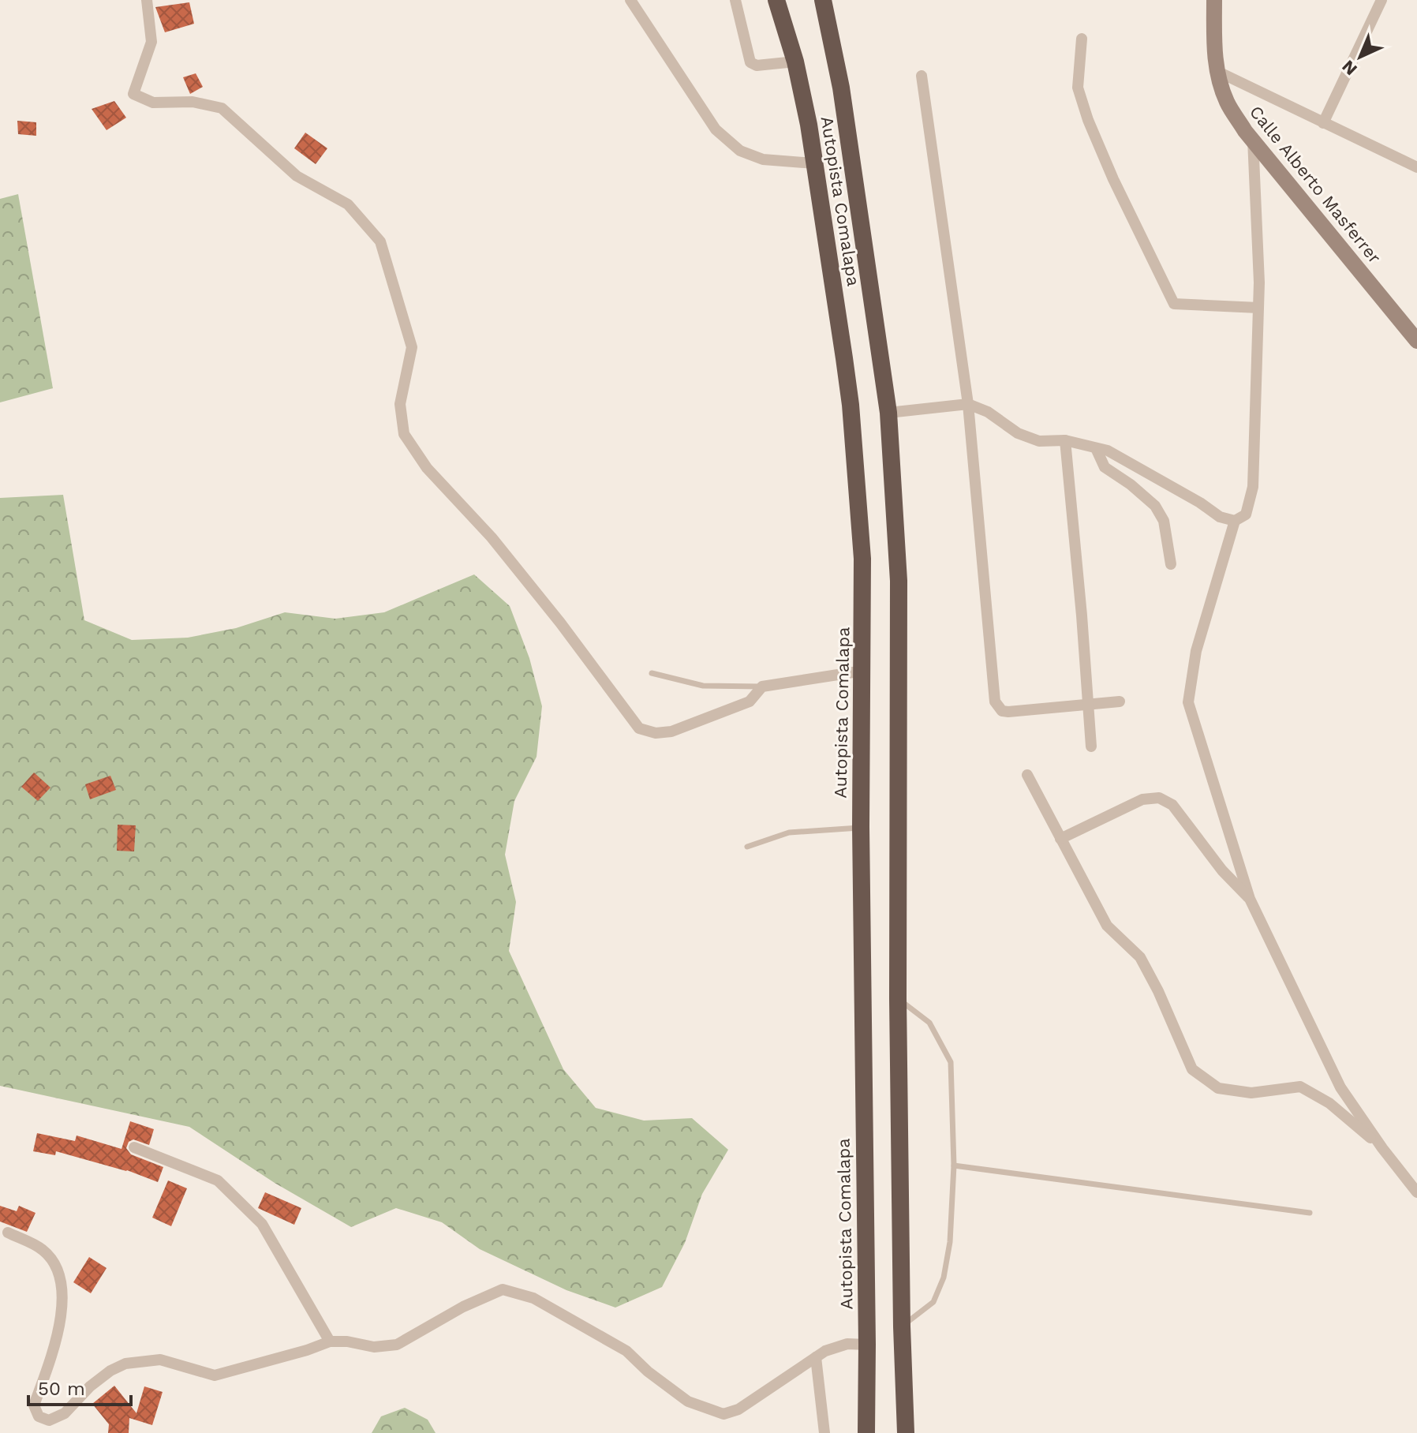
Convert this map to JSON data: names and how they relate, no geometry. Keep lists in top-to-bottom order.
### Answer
{
  "streets": {
    "highway": ["Autopista Comalapa"],
    "main road": ["Calle Alberto Masferrer"]
  },
  "scale_bar": "50 m",
  "north": "bottom left"
}
